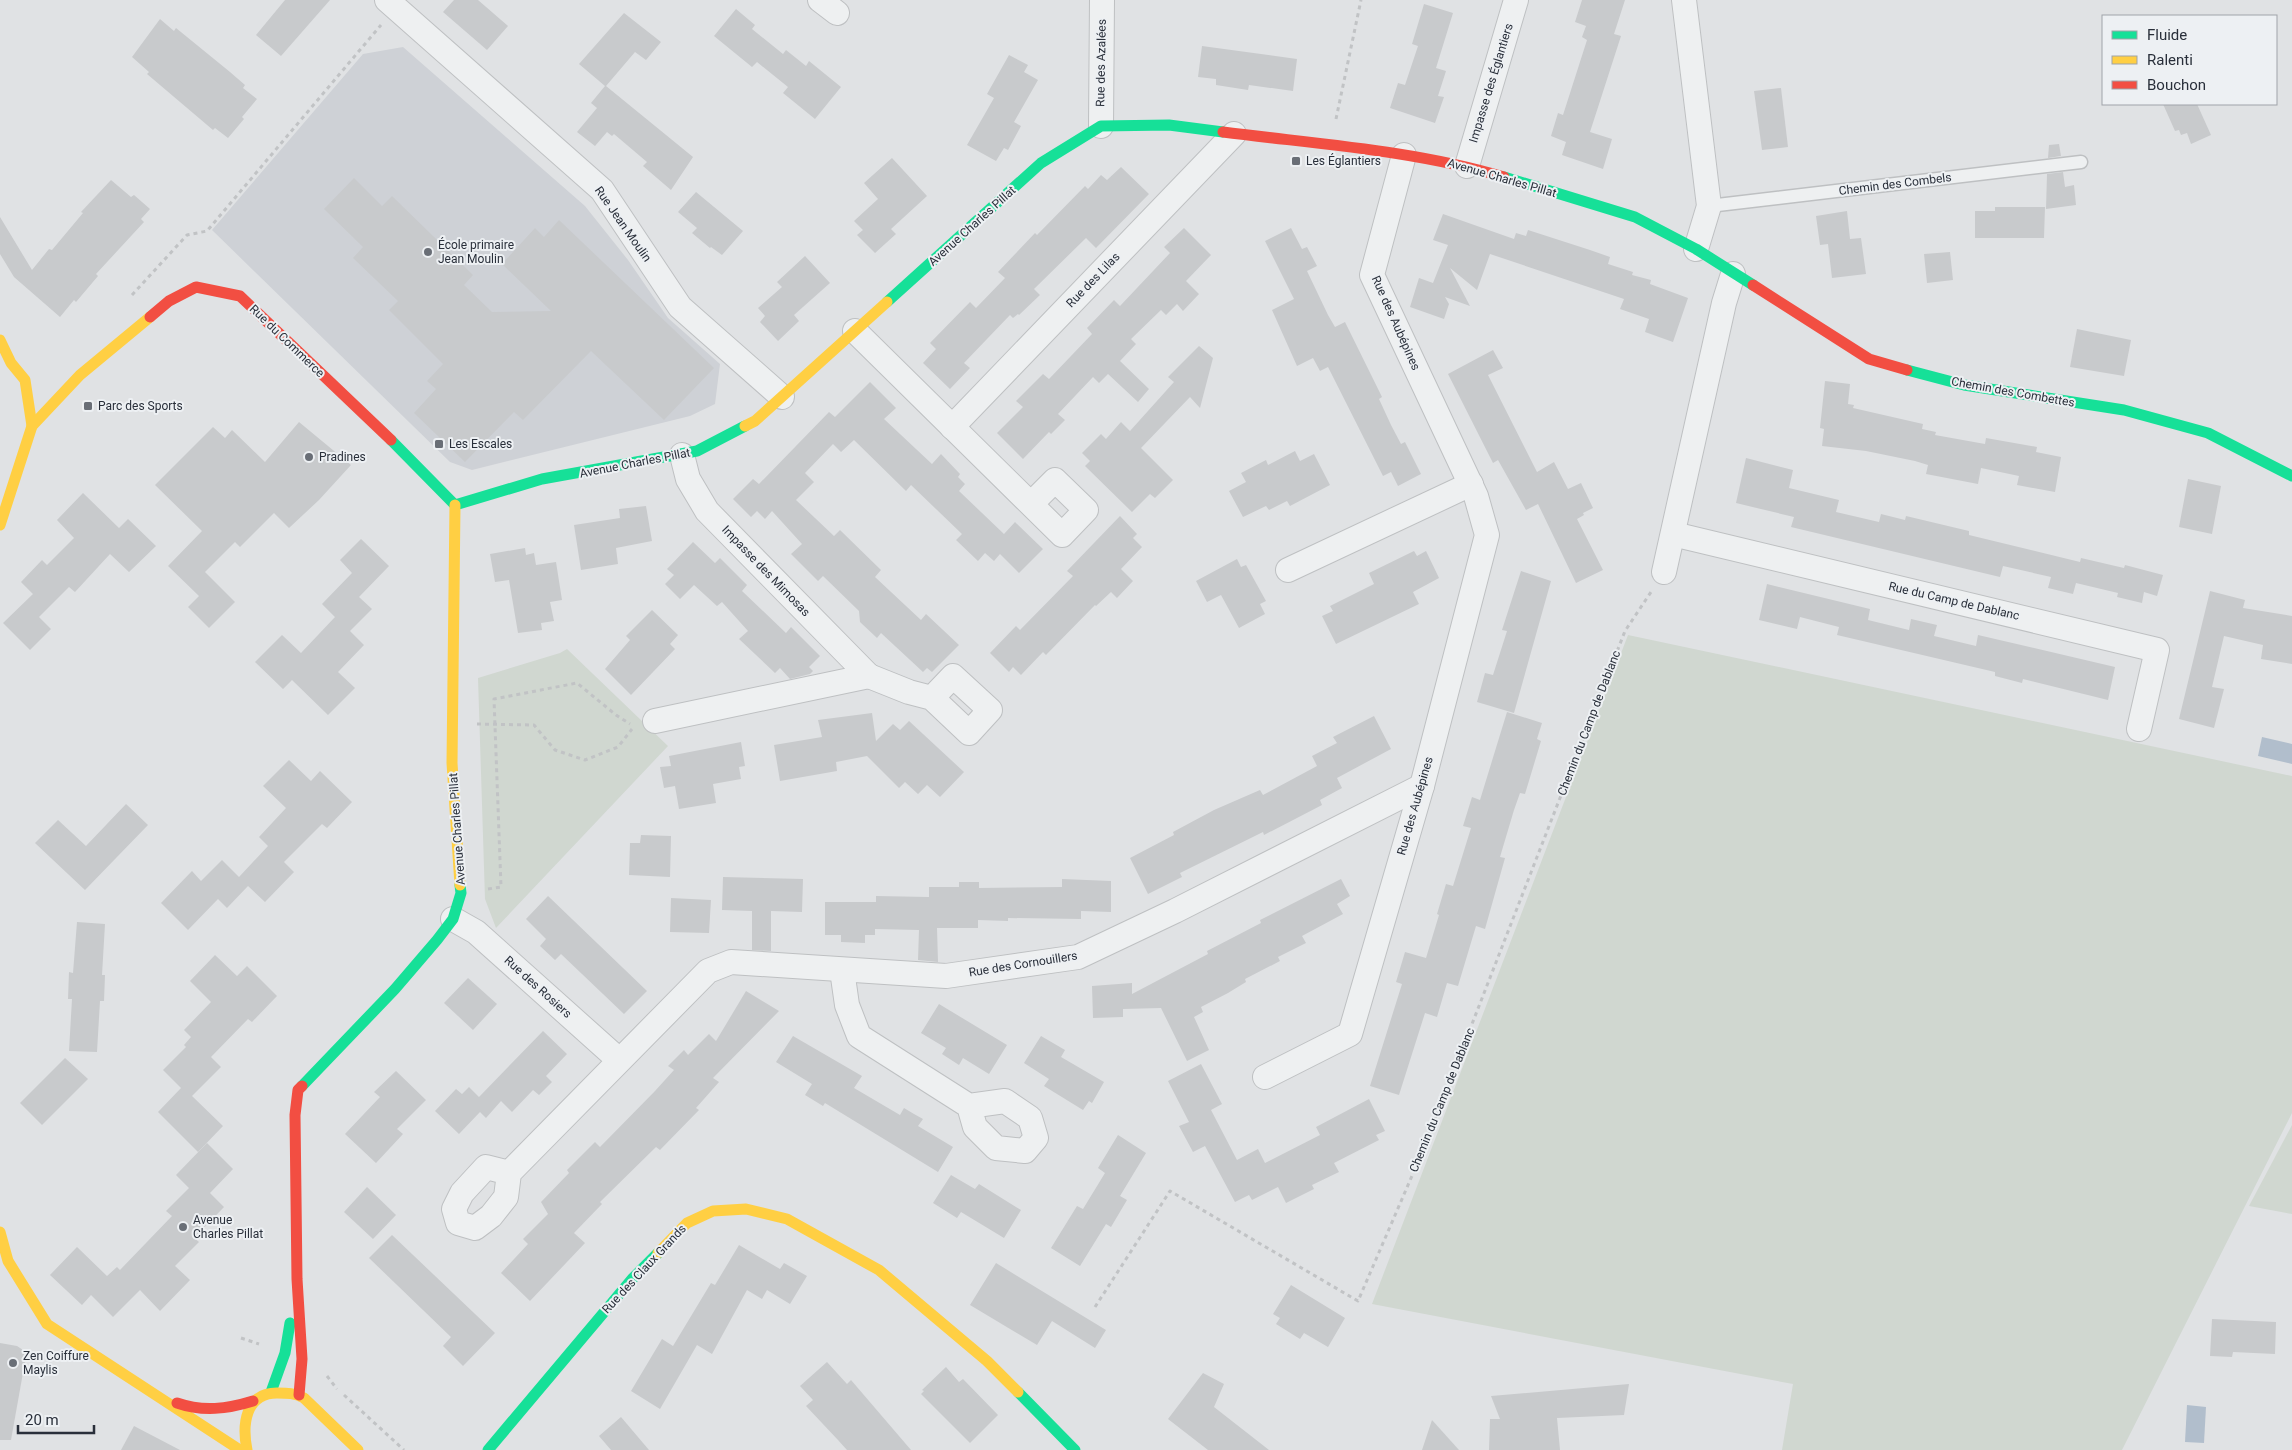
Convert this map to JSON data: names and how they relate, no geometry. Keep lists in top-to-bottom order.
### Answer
{
  "streets": {
    "street": [
      "Rue des Azalées",
      "Impasse des Églantiers",
      "Avenue Charles Pillat",
      "Rue Jean Moulin",
      "Rue des Lilas",
      "Rue des Aubépines",
      "Rue du Commerce",
      "Chemin des Combettes",
      "Impasse des Mimosas",
      "Rue du Camp de Dablanc",
      "Rue des Cornouillers",
      "Rue des Rosiers",
      "Rue des Claux Grands"
    ],
    "lane": ["Chemin des Combels"],
    "path": ["Chemin du Camp de Dablanc"]
  },
  "crossings": [
    ["Rue des Azalées", "Avenue Charles Pillat"],
    ["Impasse des Églantiers", "Avenue Charles Pillat"],
    ["Avenue Charles Pillat", "Rue Jean Moulin"],
    ["Avenue Charles Pillat", "Rue des Lilas"],
    ["Avenue Charles Pillat", "Rue des Aubépines"],
    ["Avenue Charles Pillat", "Rue du Commerce"],
    ["Avenue Charles Pillat", "Chemin des Combettes"],
    ["Avenue Charles Pillat", "Impasse des Mimosas"],
    ["Avenue Charles Pillat", "Rue des Rosiers"],
    ["Rue des Aubépines", "Rue des Cornouillers"],
    ["Rue des Cornouillers", "Rue des Rosiers"]
  ],
  "places": {
    "transit": ["Les Églantiers", "Parc des Sports", "Les Escales"],
    "other": [
      "École primaire Jean Moulin",
      "Pradines",
      "Avenue Charles Pillat",
      "Zen Coiffure Maylis"
    ]
  },
  "legend": ["Fluide", "Ralenti", "Bouchon"],
  "scale_bar": "20 m"
}
